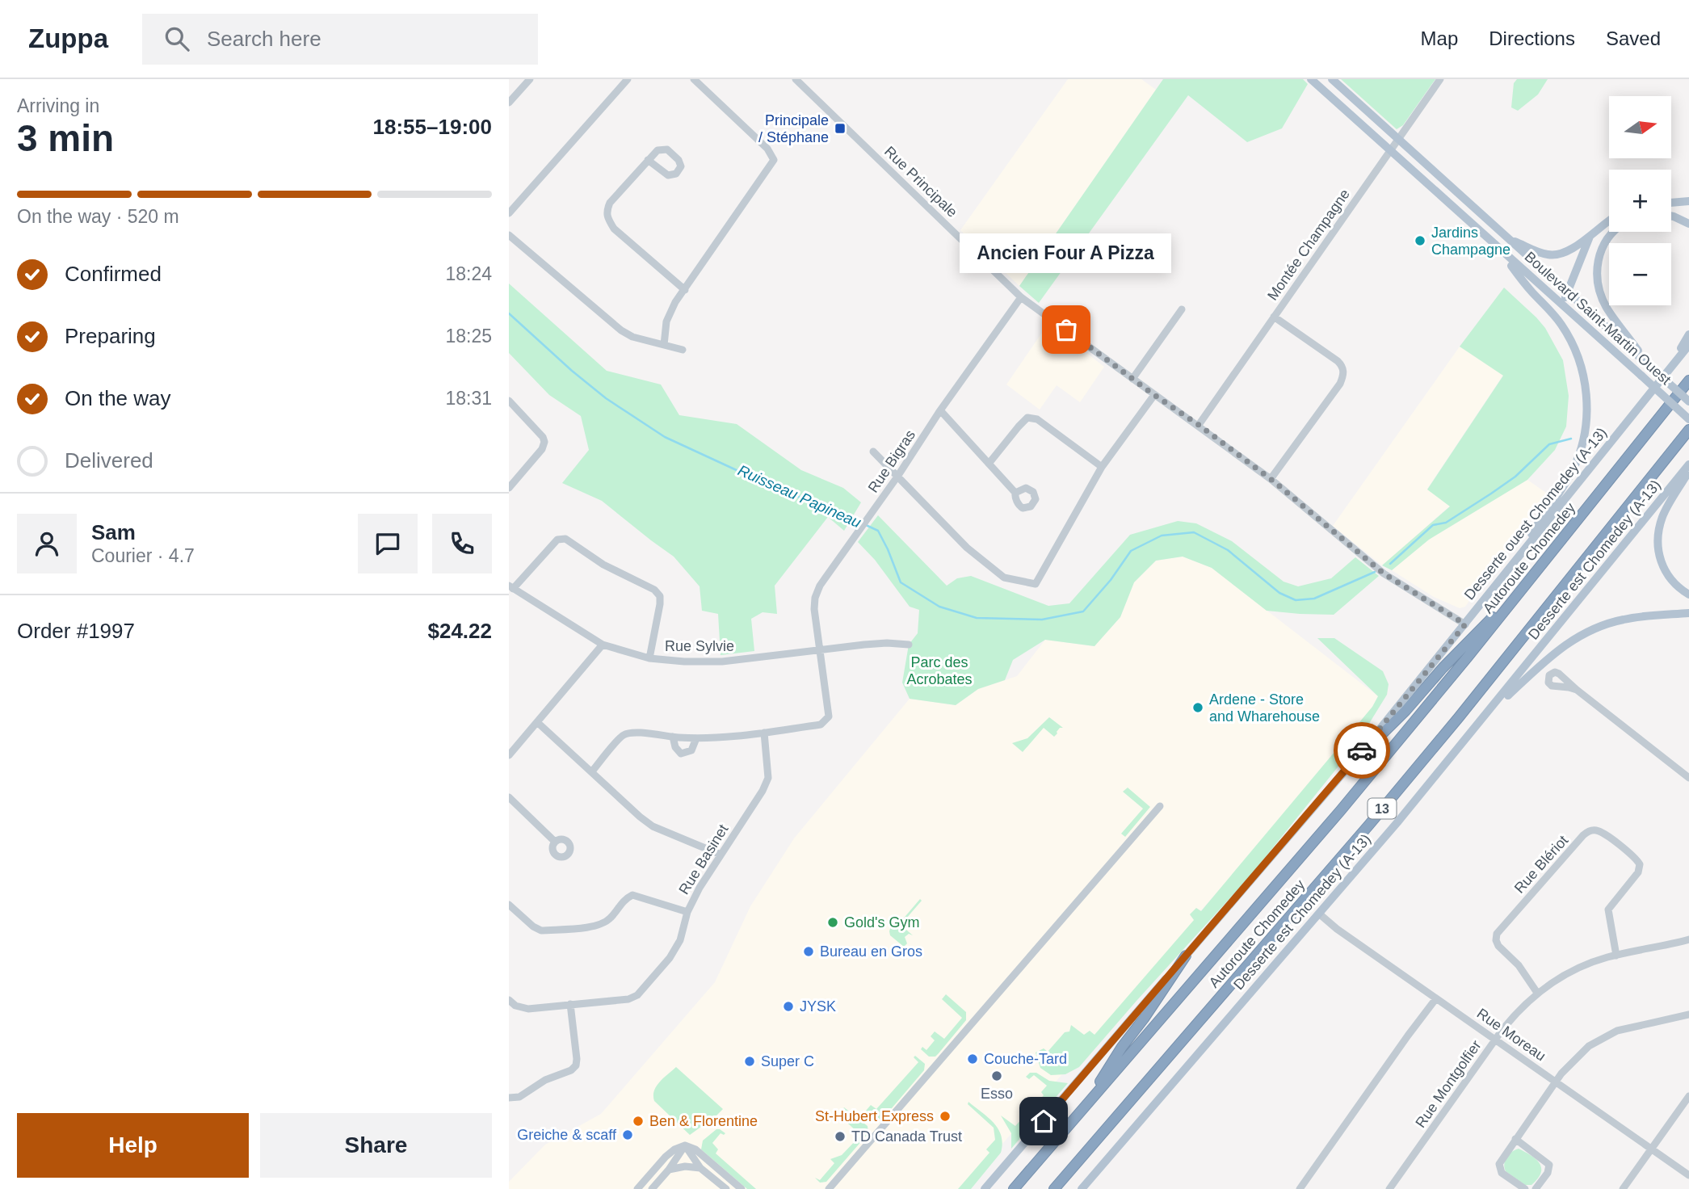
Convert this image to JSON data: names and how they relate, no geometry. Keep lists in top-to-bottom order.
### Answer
{
  "streets": {
    "highway": ["Autoroute Chomedey", "13"],
    "main road": ["Boulevard Saint-Martin Ouest", "Desserte ouest Chomedey (A-13)", "Desserte est Chomedey (A-13)"],
    "street": [
      "Rue Principale",
      "Montée Champagne",
      "Rue Bigras",
      "Rue Sylvie",
      "Rue Basinet",
      "Rue Blériot",
      "Rue Moreau",
      "Rue Montgolfier"
    ]
  },
  "crossings": [
    ["Rue Principale", "Montée Champagne"],
    ["Rue Principale", "Rue Bigras"],
    ["Rue Principale", "Desserte ouest Chomedey (A-13)"],
    ["Montée Champagne", "Boulevard Saint-Martin Ouest"],
    ["Rue Bigras", "Rue Sylvie"],
    ["Rue Bigras", "Rue Basinet"],
    ["Desserte est Chomedey (A-13)", "Rue Moreau"],
    ["Rue Blériot", "Rue Montgolfier"],
    ["Rue Moreau", "Rue Montgolfier"]
  ],
  "water": ["Ruisseau Papineau"],
  "parks": ["Parc des Acrobates"],
  "places": {
    "transit": ["Principale / Stéphane"],
    "other": [
      "Jardins Champagne",
      "Ancien Four A Pizza",
      "Ardene - Store and Wharehouse",
      "Gold's Gym",
      "Bureau en Gros",
      "JYSK",
      "Couche-Tard",
      "Super C",
      "Esso",
      "St-Hubert Express",
      "Ben & Florentine",
      "Greiche & scaff",
      "TD Canada Trust"
    ]
  },
  "north": "right",
  "page": {
    "header": "Zuppa",
    "search": "Search here",
    "nav": ["Map", "Directions", "Saved"],
    "heading": ["3 min", "Arriving in", "18:55–19:00"],
    "panel": [
      "Sam",
      "Courier · 4.7",
      "Order #1997",
      "$24.22"
    ],
    "map_buttons": ["+", "−"],
    "bar": "On the way · 520 m",
    "bubble": "Ancien Four A Pizza",
    "list": [
      ["Confirmed", "18:24"],
      ["Preparing", "18:25"],
      ["On the way", "18:31"],
      "Delivered"
    ],
    "buttons": ["Help", "Share"]
  }
}
